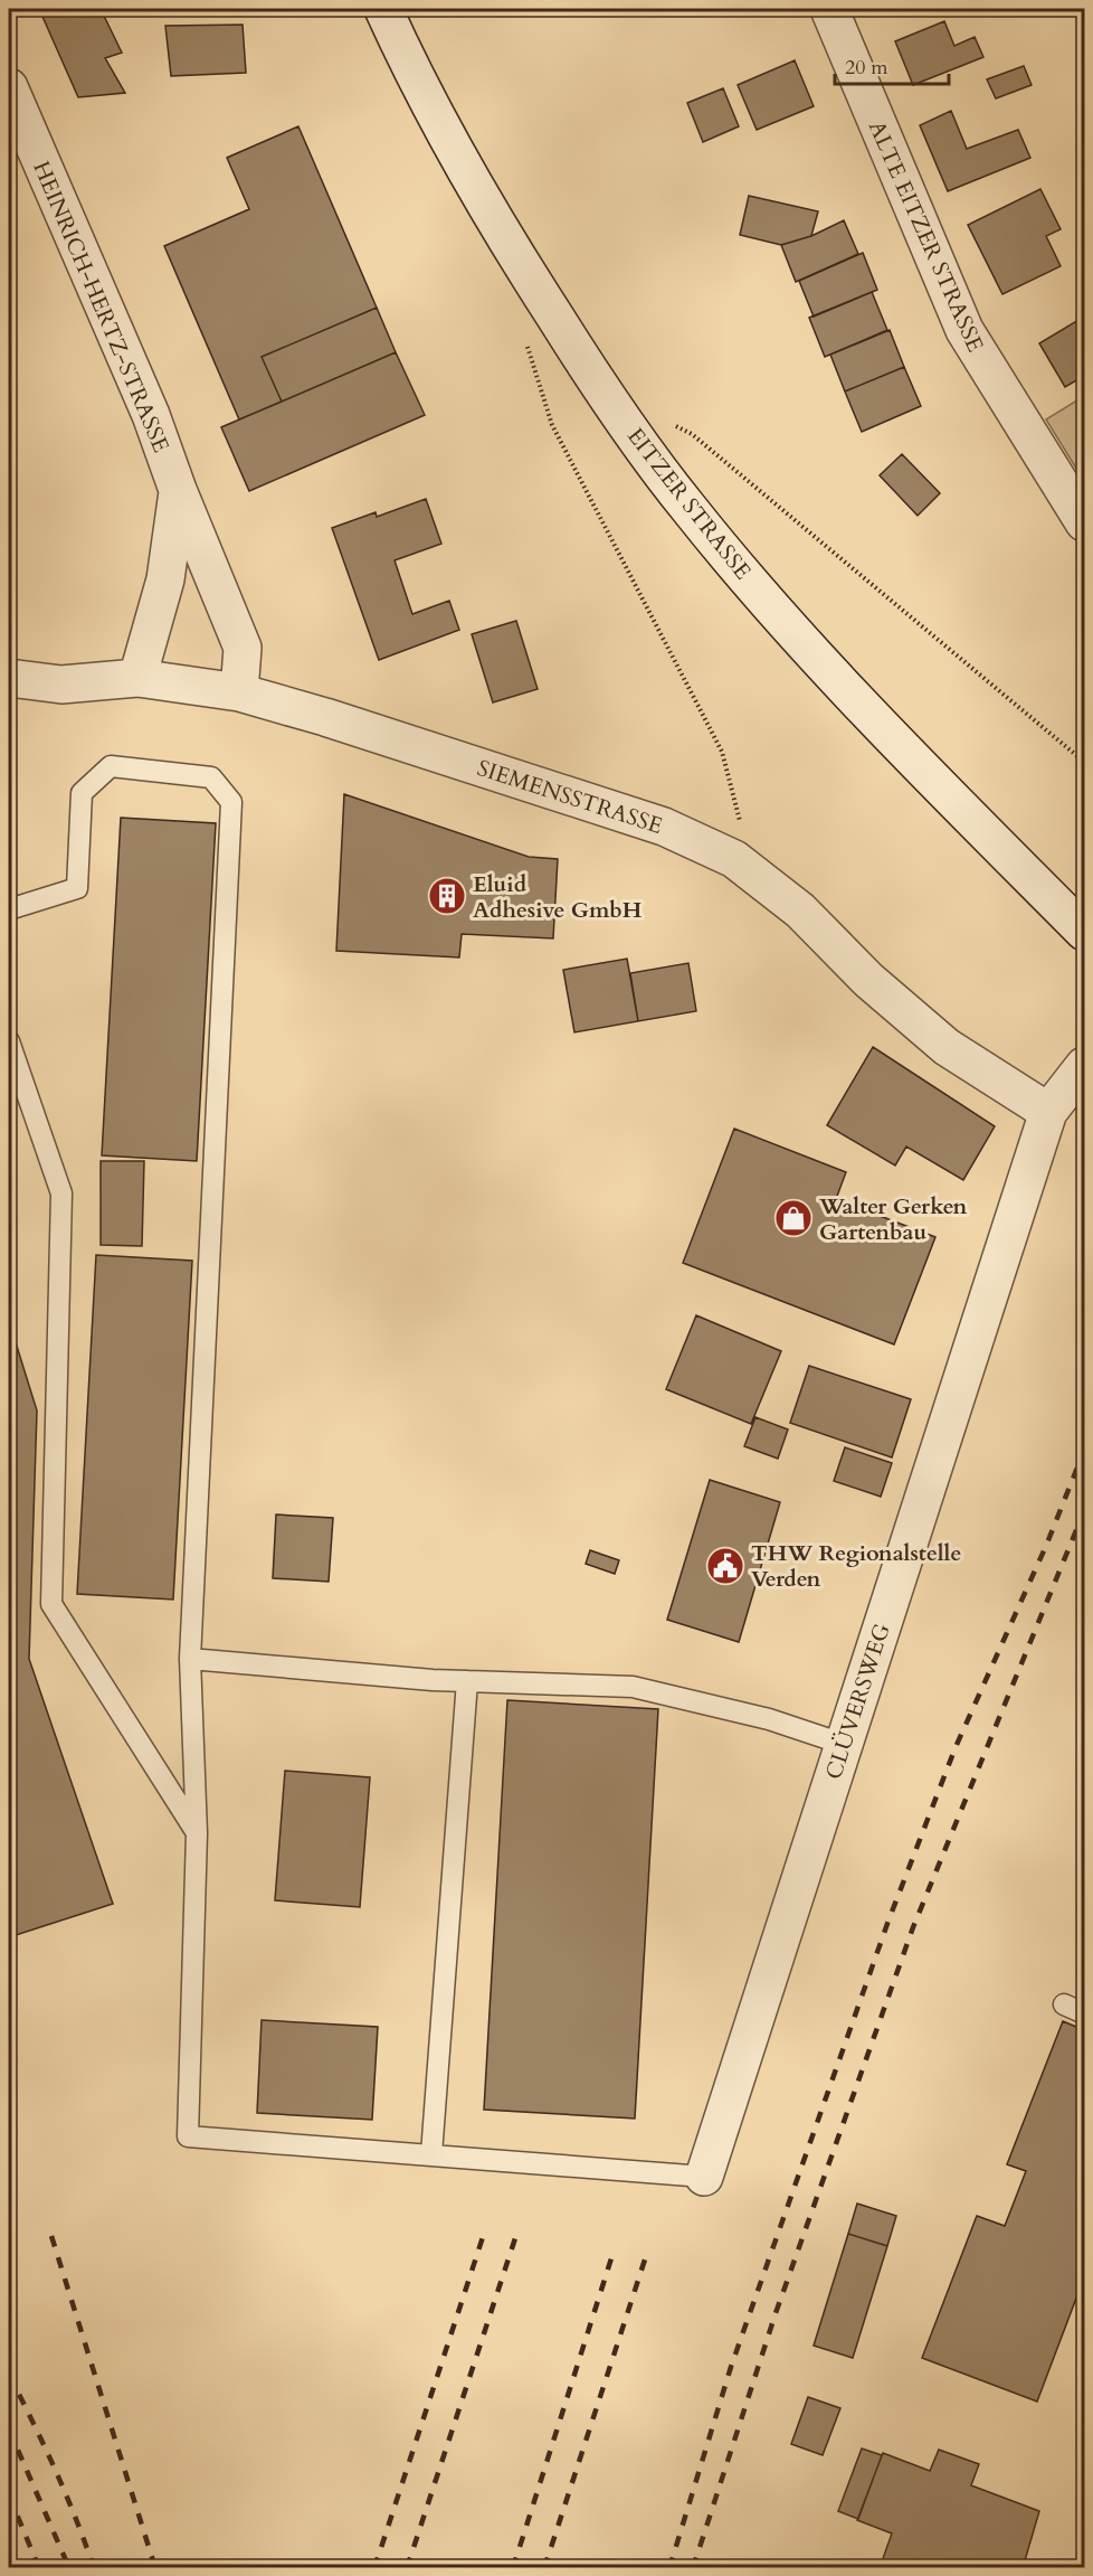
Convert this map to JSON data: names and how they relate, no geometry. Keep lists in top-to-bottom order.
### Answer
{
  "streets": {
    "street": [
      "ALTE EITZER STRASSE",
      "HEINRICH-HERTZ-STRASSE",
      "EITZER STRASSE",
      "SIEMENSSTRASSE",
      "CLÜVERSWEG"
    ]
  },
  "crossings": [
    ["HEINRICH-HERTZ-STRASSE", "SIEMENSSTRASSE"],
    ["SIEMENSSTRASSE", "CLÜVERSWEG"]
  ],
  "places": {
    "building": ["Eluid Adhesive GmbH"],
    "shop": ["Walter Gerken Gartenbau"],
    "public building": ["THW Regionalstelle Verden"]
  },
  "scale_bar": "20 m"
}
